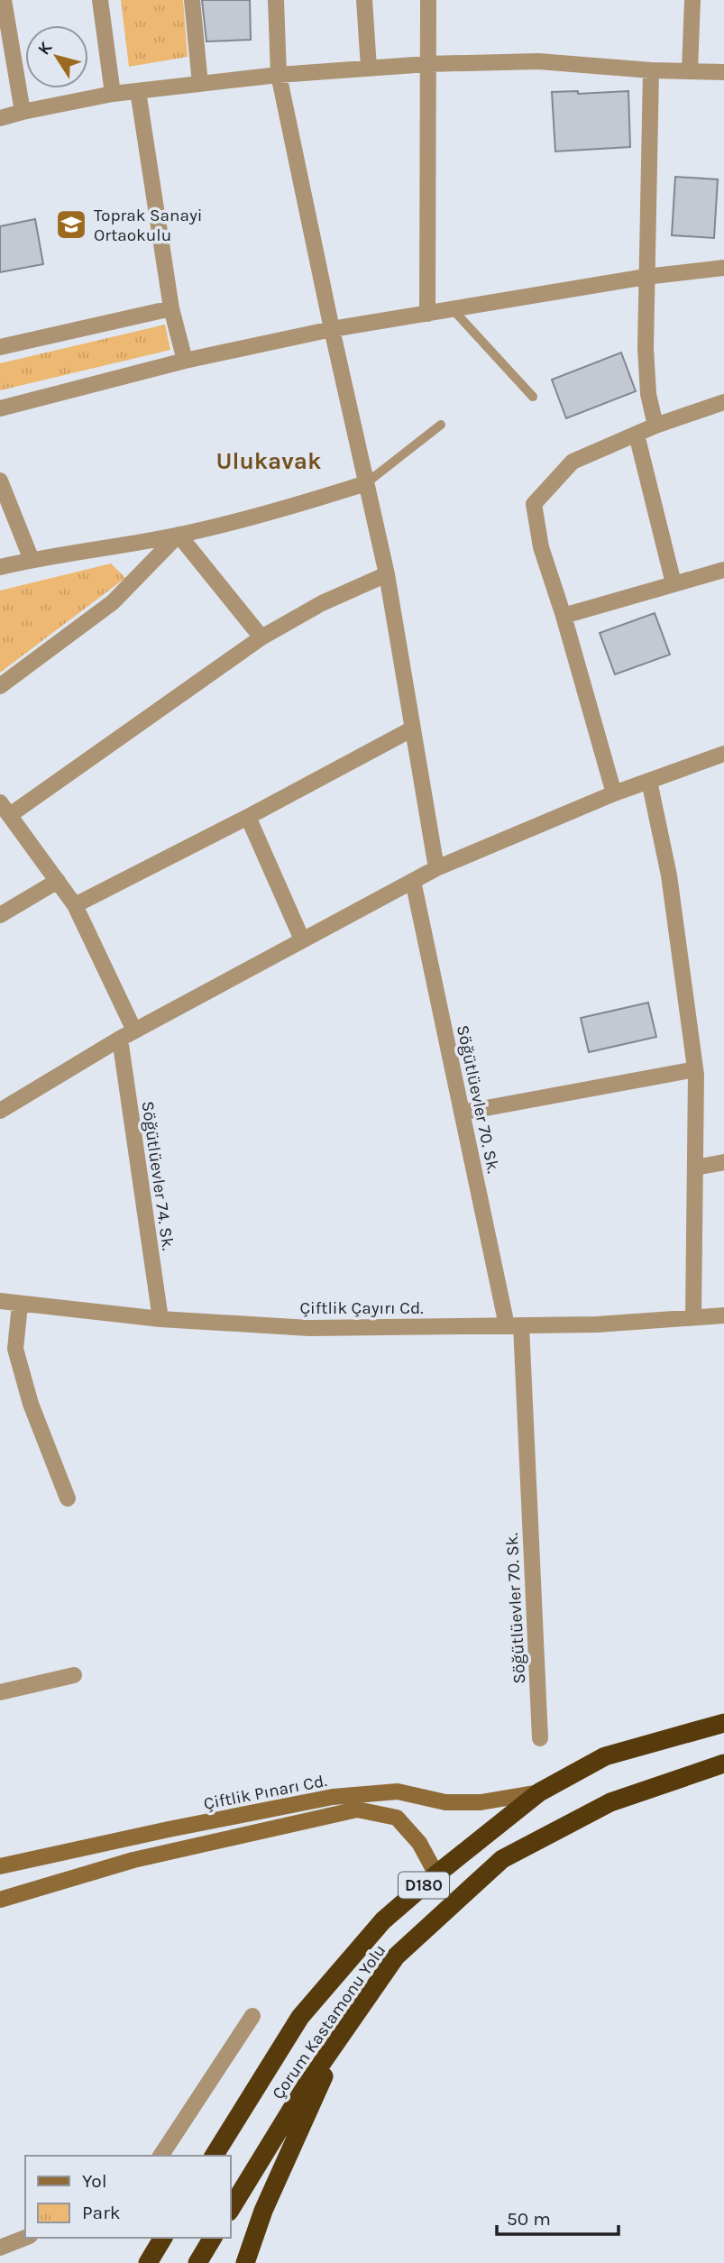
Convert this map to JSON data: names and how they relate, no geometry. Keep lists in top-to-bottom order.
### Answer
{
  "streets": {
    "highway": ["D180", "Çorum Kastamonu Yolu"],
    "street": [
      "Söğütlüevler 70. Sk.",
      "Söğütlüevler 74. Sk.",
      "Çiftlik Çayırı Cd.",
      "Çiftlik Pınarı Cd."
    ]
  },
  "crossings": [
    ["Söğütlüevler 70. Sk.", "Çiftlik Çayırı Cd."],
    ["Söğütlüevler 74. Sk.", "Çiftlik Çayırı Cd."],
    ["Çiftlik Pınarı Cd.", "Çorum Kastamonu Yolu"]
  ],
  "districts": ["Ulukavak"],
  "places": {
    "school or university": ["Toprak Sanayi Ortaokulu"]
  },
  "legend": ["Yol", "Park"],
  "scale_bar": "50 m",
  "north": "top left"
}
